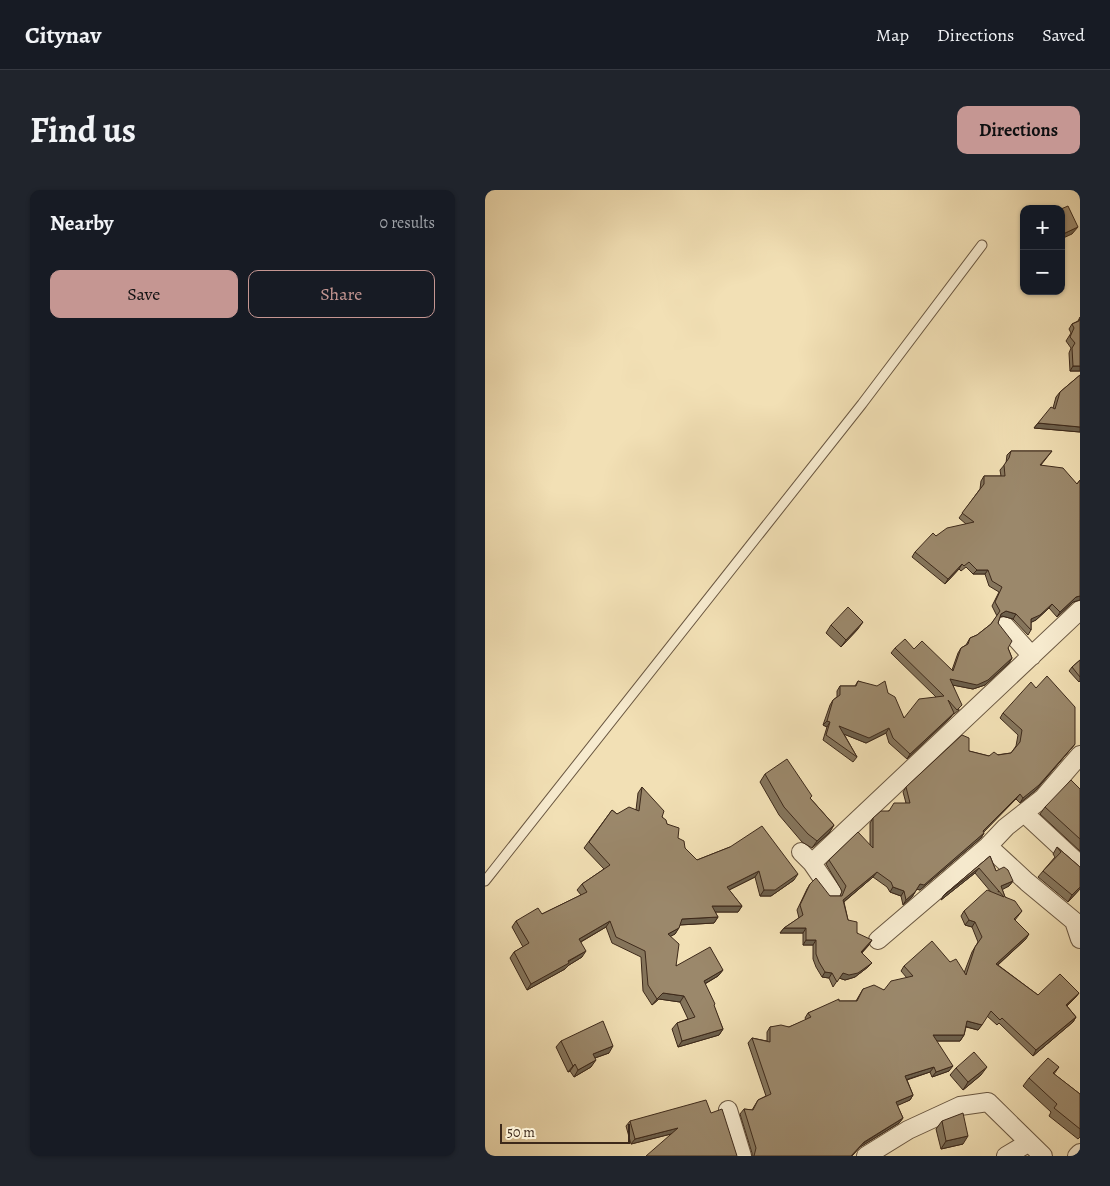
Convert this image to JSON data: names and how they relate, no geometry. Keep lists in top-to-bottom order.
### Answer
{
  "scale_bar": "50 m",
  "page": {
    "header": "Citynav",
    "nav": ["Map", "Directions", "Saved"],
    "title": "Find us",
    "buttons": [
      "Directions",
      ["Save", "Share"]
    ],
    "heading": ["Nearby", "0 results"],
    "map_buttons": ["+", "−"],
    "scale": "50 m"
  }
}
